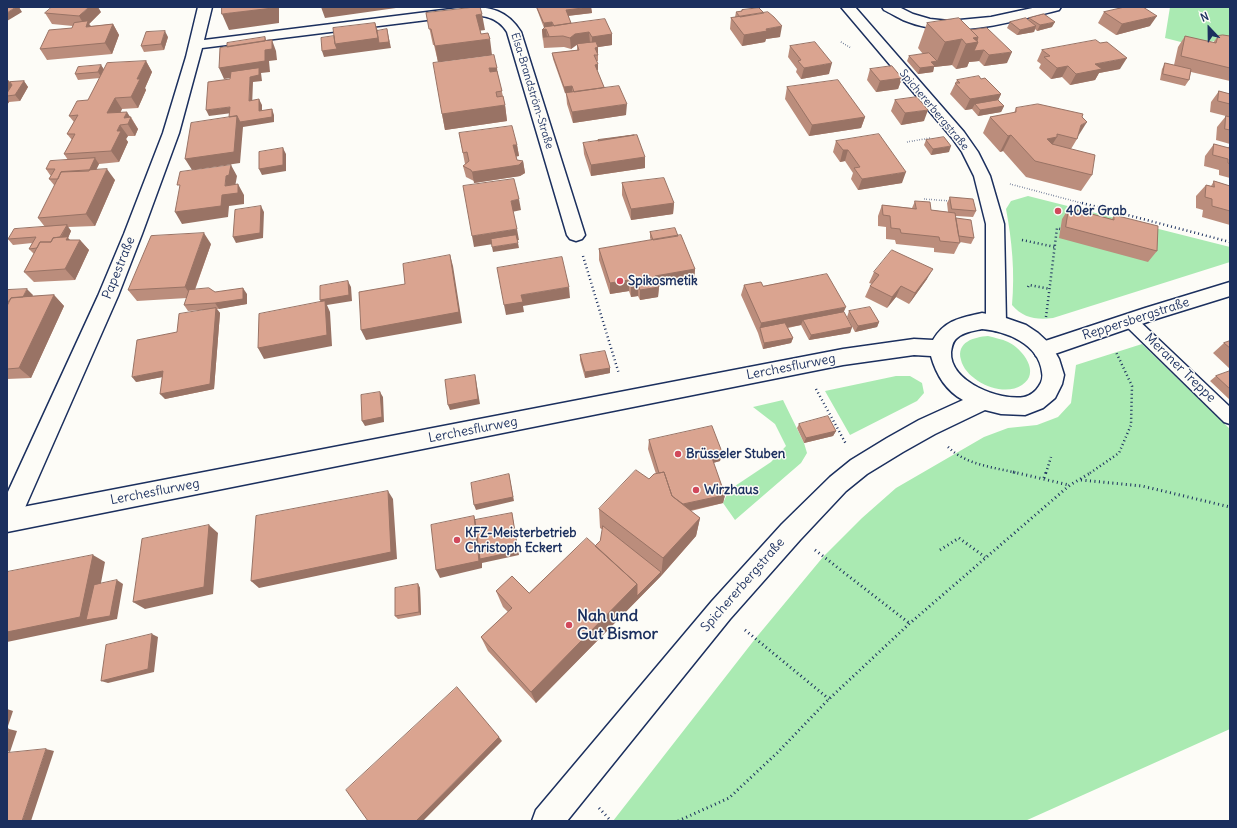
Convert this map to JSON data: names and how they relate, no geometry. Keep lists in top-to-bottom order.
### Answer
{
  "streets": {
    "street": [
      "Elsa-Brandström-Straße",
      "Spichererbergstraße",
      "Papestraße",
      "Reppersbergstraße",
      "Lerchesflurweg"
    ],
    "lane": ["Meraner Treppe"]
  },
  "crossings": [
    ["Elsa-Brandström-Straße", "Papestraße"],
    ["Spichererbergstraße", "Reppersbergstraße"],
    ["Spichererbergstraße", "Lerchesflurweg"],
    ["Papestraße", "Lerchesflurweg"],
    ["Reppersbergstraße", "Lerchesflurweg"],
    ["Reppersbergstraße", "Meraner Treppe"]
  ],
  "places": [
    "40er Grab",
    "Spikosmetik",
    "Brüsseler Stuben",
    "Wirzhaus",
    "KFZ-Meisterbetrieb Christoph Eckert",
    "Nah und Gut Bismor"
  ],
  "north": "top"
}
